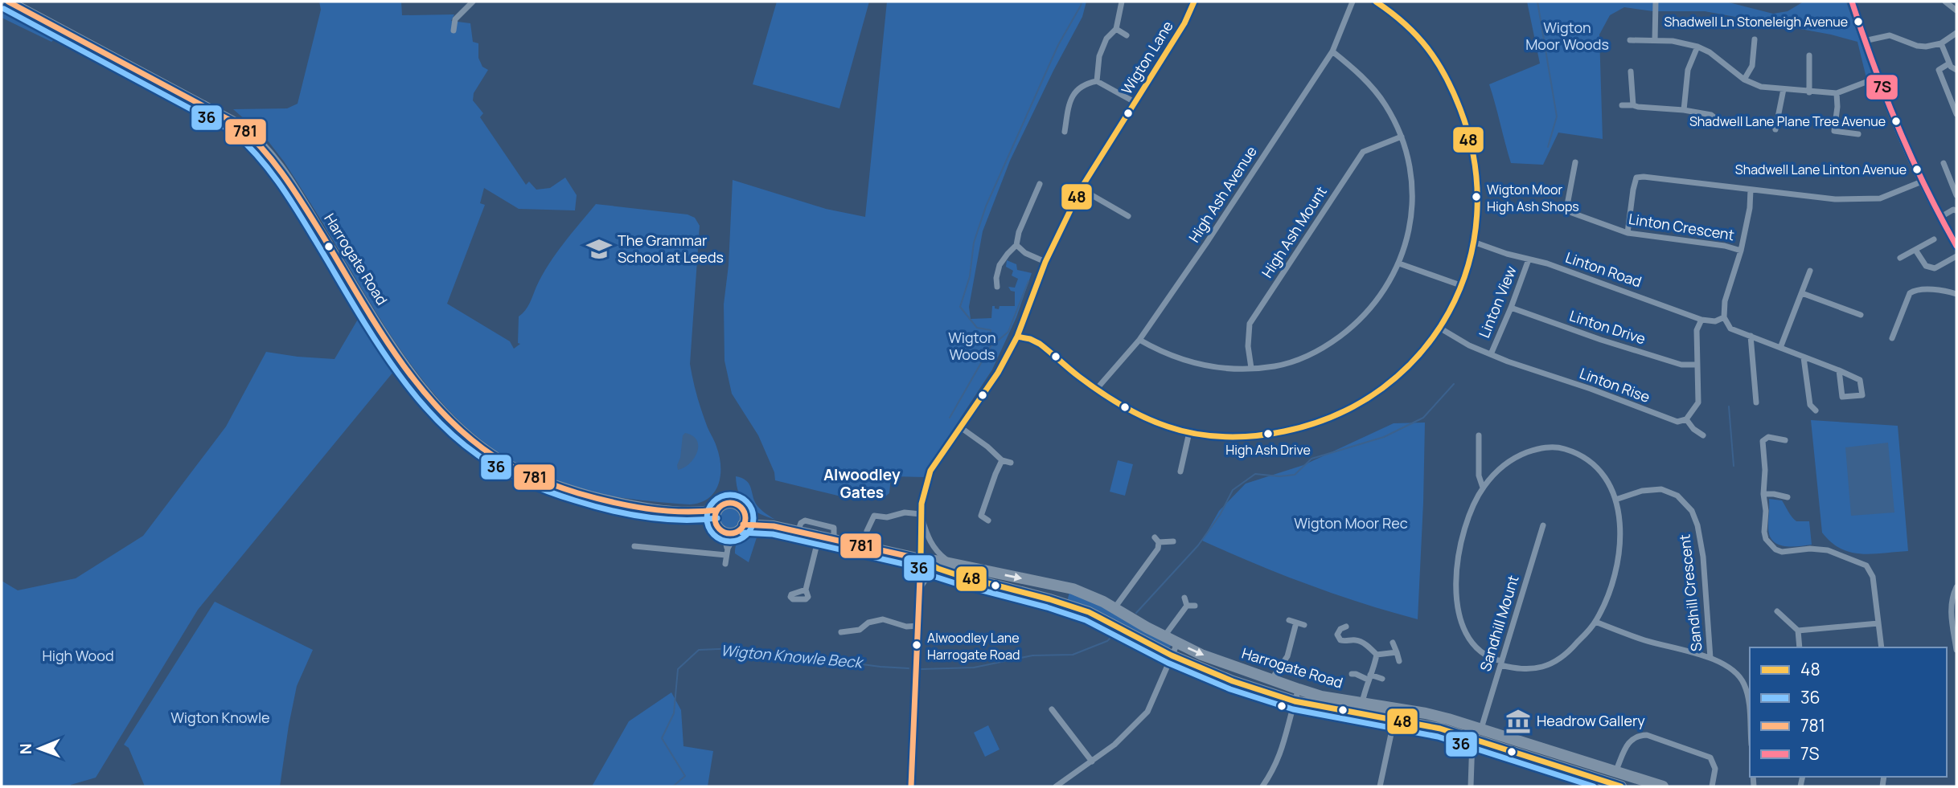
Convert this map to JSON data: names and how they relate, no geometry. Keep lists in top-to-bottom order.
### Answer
{
  "streets": {
    "highway": ["Harrogate Road"],
    "street": [
      "Wigton Lane",
      "High Ash Avenue",
      "Linton Crescent",
      "High Ash Mount",
      "Linton Road",
      "Linton View",
      "Linton Drive",
      "Linton Rise",
      "Sandhill Crescent",
      "Sandhill Mount"
    ]
  },
  "crossings": [
    ["Wigton Lane", "Harrogate Road"],
    ["Harrogate Road", "Sandhill Mount"],
    ["Linton Road", "Linton View"],
    ["Linton View", "Linton Drive"],
    ["Linton View", "Linton Rise"],
    ["Sandhill Crescent", "Sandhill Mount"]
  ],
  "districts": ["Alwoodley Gates"],
  "water": ["Wigton Knowle Beck"],
  "parks": [
    "Wigton Moor Woods",
    "Wigton Woods",
    "Wigton Moor Rec",
    "High Wood",
    "Wigton Knowle"
  ],
  "places": {
    "other": [
      "Shadwell Ln Stoneleigh Avenue",
      "Shadwell Lane Plane Tree Avenue",
      "Shadwell Lane Linton Avenue",
      "Wigton Moor High Ash Shops",
      "High Ash Drive",
      "Alwoodley Lane Harrogate Road"
    ],
    "school or university": ["The Grammar School at Leeds"],
    "museum": ["Headrow Gallery"]
  },
  "lines": [
    "transit line 48",
    "transit line 781",
    "transit line 7S",
    "transit line 36"
  ],
  "legend": [
    "48",
    "36",
    "781",
    "7S"
  ],
  "north": "left"
}
